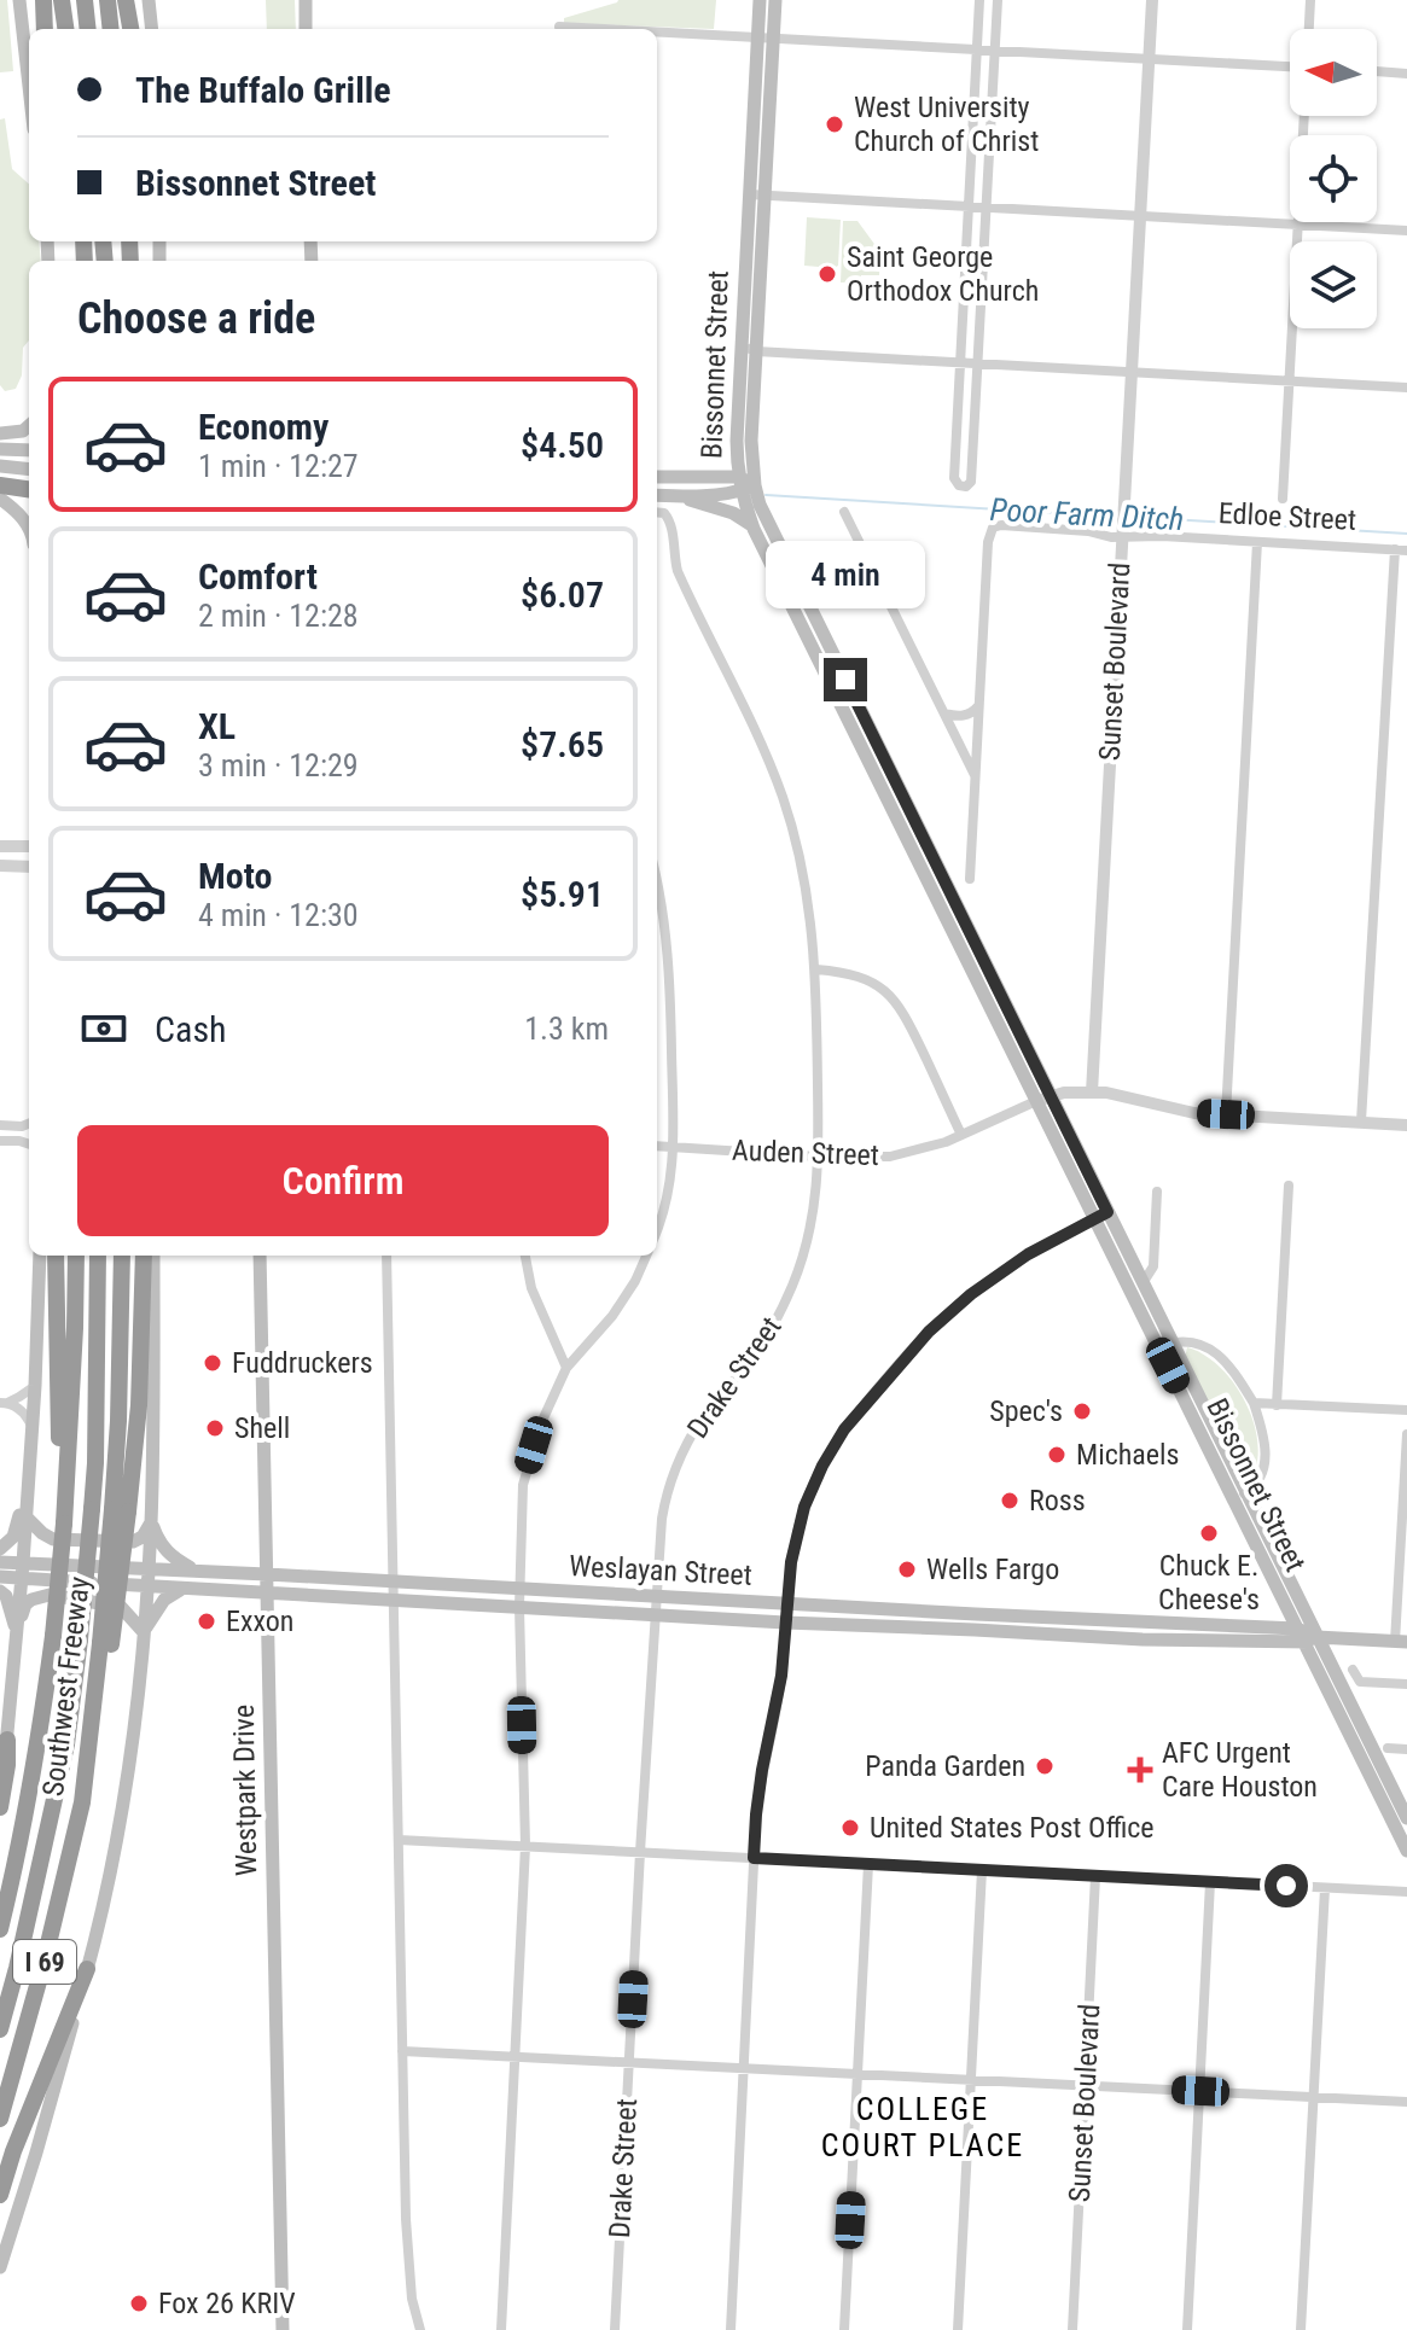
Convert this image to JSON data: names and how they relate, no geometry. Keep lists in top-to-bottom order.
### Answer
{
  "streets": {
    "highway": ["Southwest Freeway", "I 69"],
    "main road": ["Bissonnet Street", "Weslayan Street", "Westpark Drive"],
    "street": [
      "Edloe Street",
      "Sunset Boulevard",
      "Auden Street",
      "Drake Street"
    ]
  },
  "crossings": [
    ["Bissonnet Street", "Auden Street"],
    ["Bissonnet Street", "Weslayan Street"],
    ["Edloe Street", "Sunset Boulevard"],
    ["Sunset Boulevard", "Auden Street"],
    ["Auden Street", "Drake Street"],
    ["Drake Street", "Weslayan Street"],
    ["Weslayan Street", "Westpark Drive"]
  ],
  "districts": ["COLLEGE COURT PLACE"],
  "water": ["Poor Farm Ditch"],
  "places": {
    "other": [
      "West University Church of Christ",
      "Saint George Orthodox Church",
      "Fuddruckers",
      "Spec's",
      "Shell",
      "Michaels",
      "Ross",
      "Chuck E. Cheese's",
      "Wells Fargo",
      "Exxon",
      "Panda Garden",
      "United States Post Office",
      "Fox 26 KRIV"
    ],
    "health": ["AFC Urgent Care Houston"]
  },
  "north": "left",
  "page": {
    "banner": ["The Buffalo Grille", "Bissonnet Street"],
    "heading": "Choose a ride",
    "list": [
      {
        "name": "Economy",
        "note": "1 min · 12:27",
        "value": "$4.50"
      },
      {
        "name": "Comfort",
        "note": "2 min · 12:28",
        "value": "$6.07"
      },
      {
        "name": "XL",
        "note": "3 min · 12:29",
        "value": "$7.65"
      },
      {
        "name": "Moto",
        "note": "4 min · 12:30",
        "value": "$5.91"
      }
    ],
    "bubble": "4 min",
    "pay": ["Cash", "1.3 km"],
    "buttons": "Confirm"
  }
}
